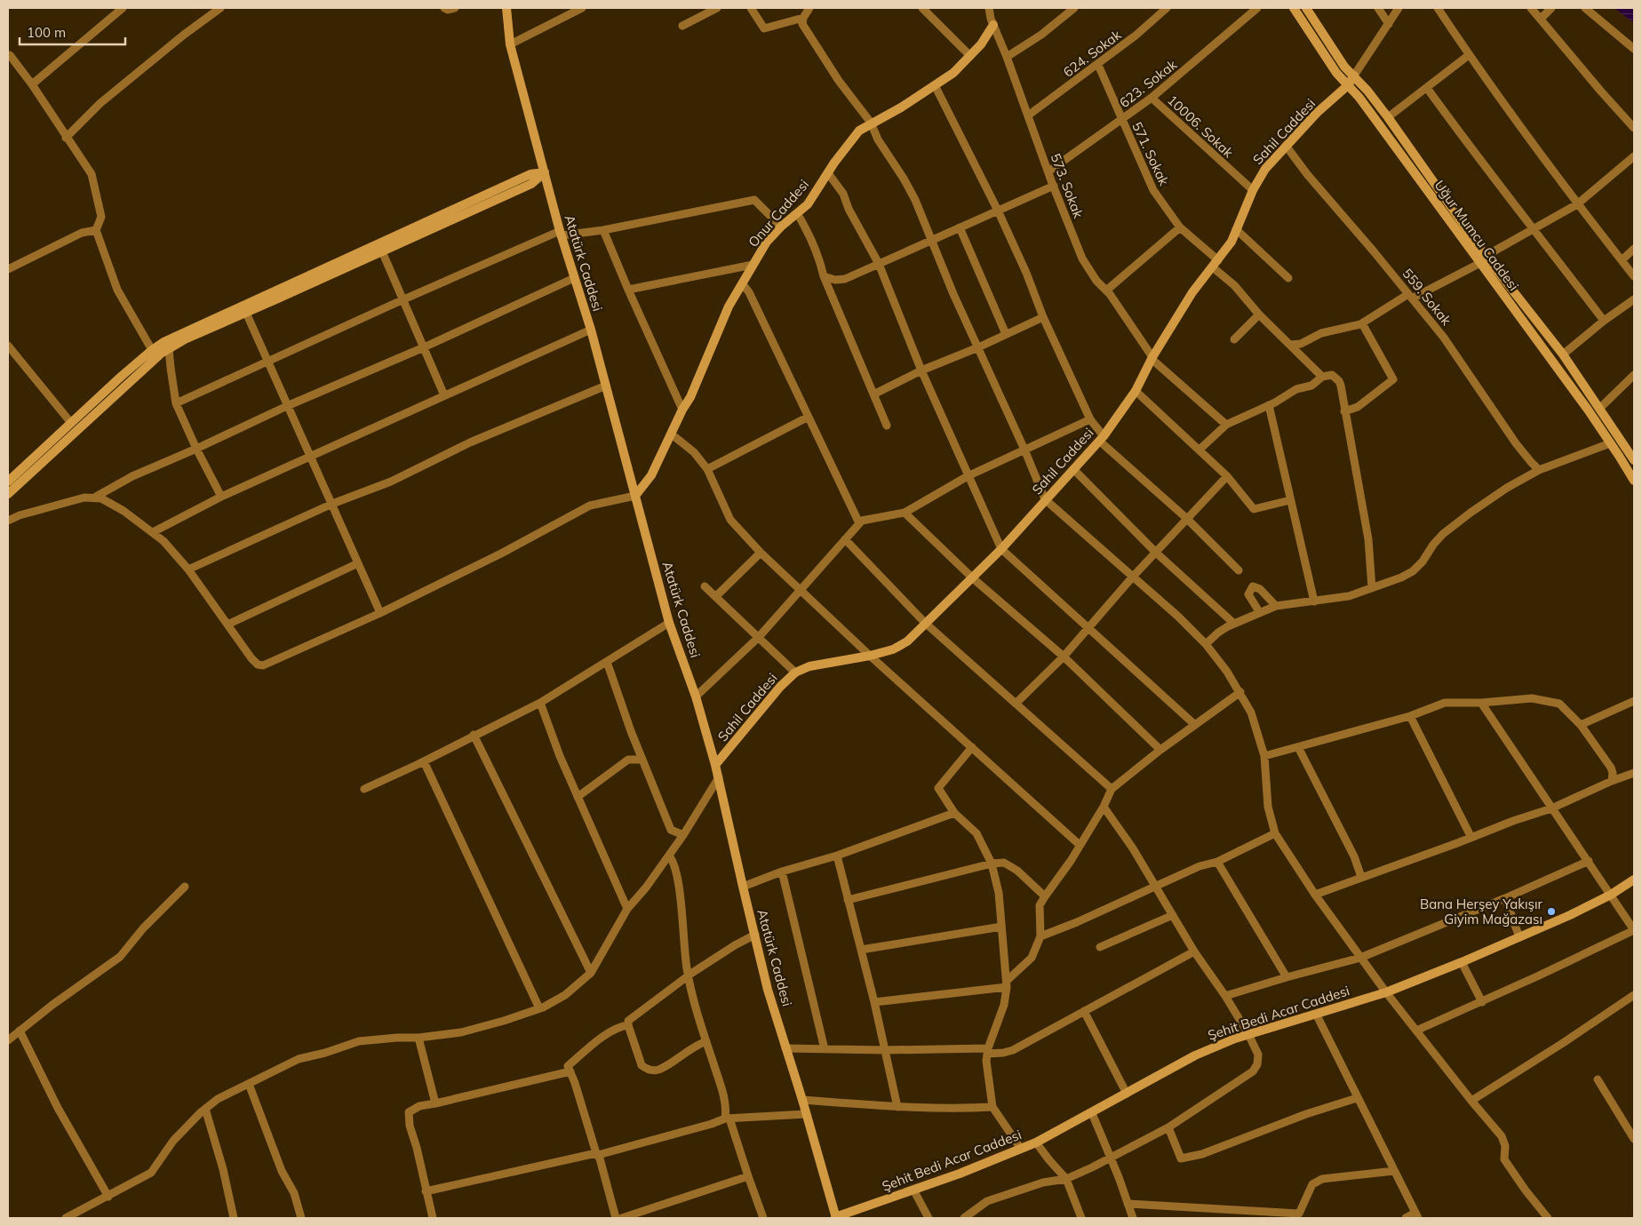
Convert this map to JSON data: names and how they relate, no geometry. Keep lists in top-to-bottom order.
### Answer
{
  "streets": {
    "street": [
      "624. Sokak",
      "623. Sokak",
      "10006. Sokak",
      "Sahil Caddesi",
      "571. Sokak",
      "573. Sokak",
      "Onur Caddesi",
      "Uğur Mumcu Caddesi",
      "Atatürk Caddesi",
      "559. Sokak",
      "Şehit Bedi Acar Caddesi"
    ]
  },
  "crossings": [
    ["624. Sokak", "571. Sokak"],
    ["624. Sokak", "573. Sokak"],
    ["623. Sokak", "10006. Sokak"],
    ["623. Sokak", "571. Sokak"],
    ["623. Sokak", "573. Sokak"],
    ["10006. Sokak", "Sahil Caddesi"],
    ["Sahil Caddesi", "571. Sokak"],
    ["Sahil Caddesi", "573. Sokak"],
    ["Sahil Caddesi", "Uğur Mumcu Caddesi"],
    ["Sahil Caddesi", "Atatürk Caddesi"],
    ["Sahil Caddesi", "559. Sokak"],
    ["573. Sokak", "Onur Caddesi"],
    ["Onur Caddesi", "Atatürk Caddesi"],
    ["Atatürk Caddesi", "Şehit Bedi Acar Caddesi"]
  ],
  "places": ["Bana Herşey Yakışır Giyim Mağazası"],
  "scale_bar": "100 m"
}
